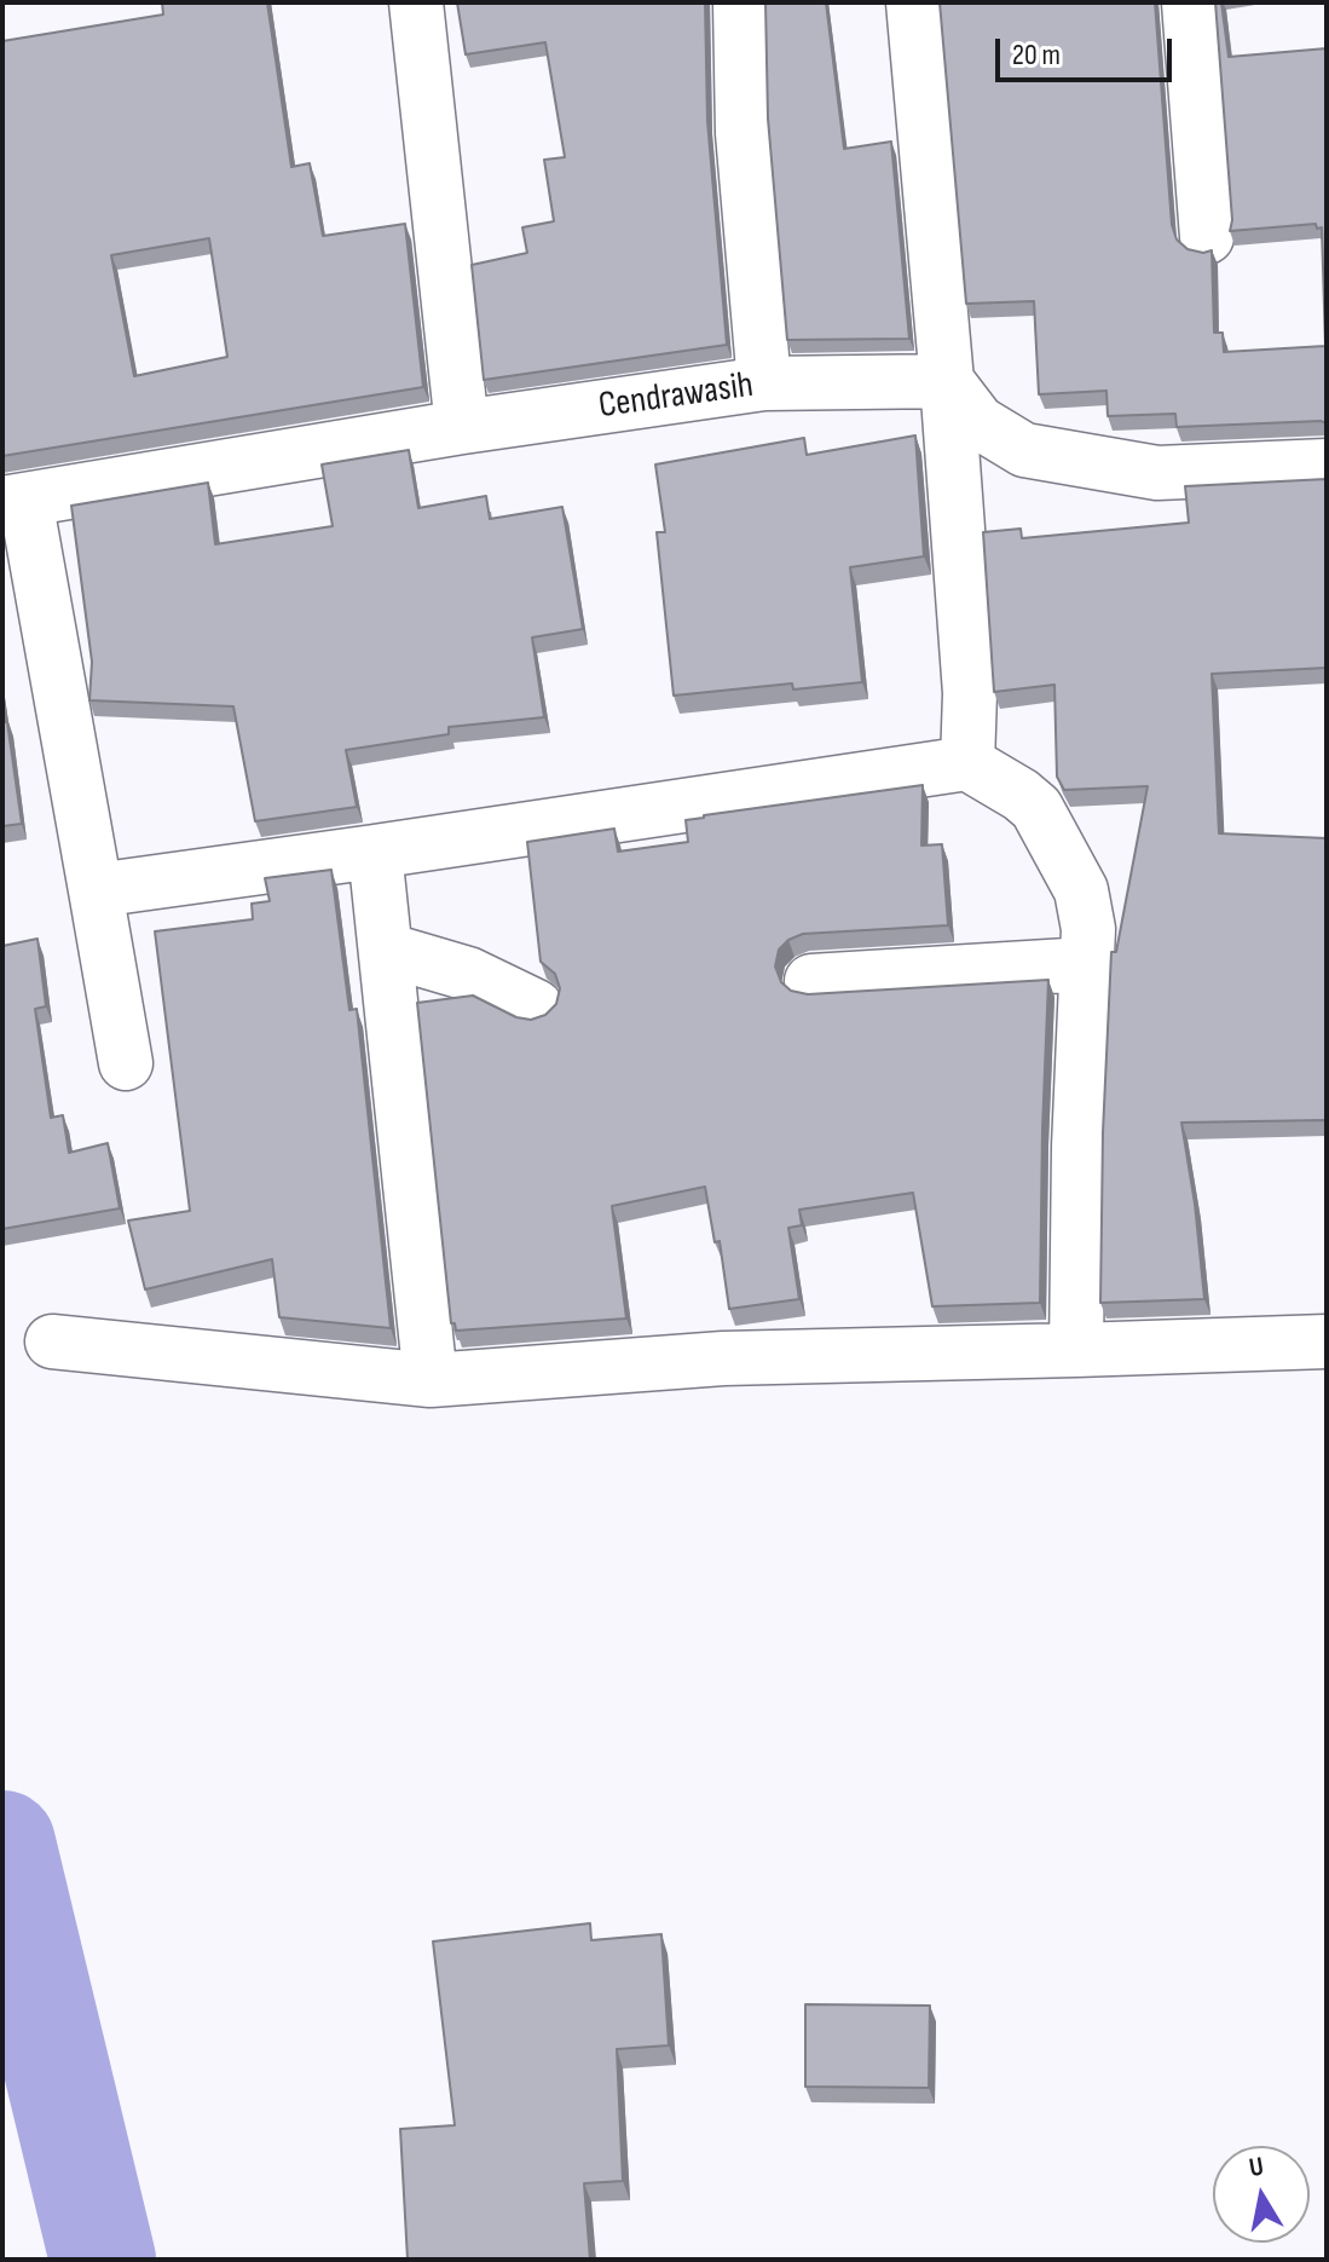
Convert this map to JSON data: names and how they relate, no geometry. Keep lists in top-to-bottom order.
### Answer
{
  "streets": {
    "street": ["Cendrawasih"]
  },
  "scale_bar": "20 m",
  "north": "top"
}
